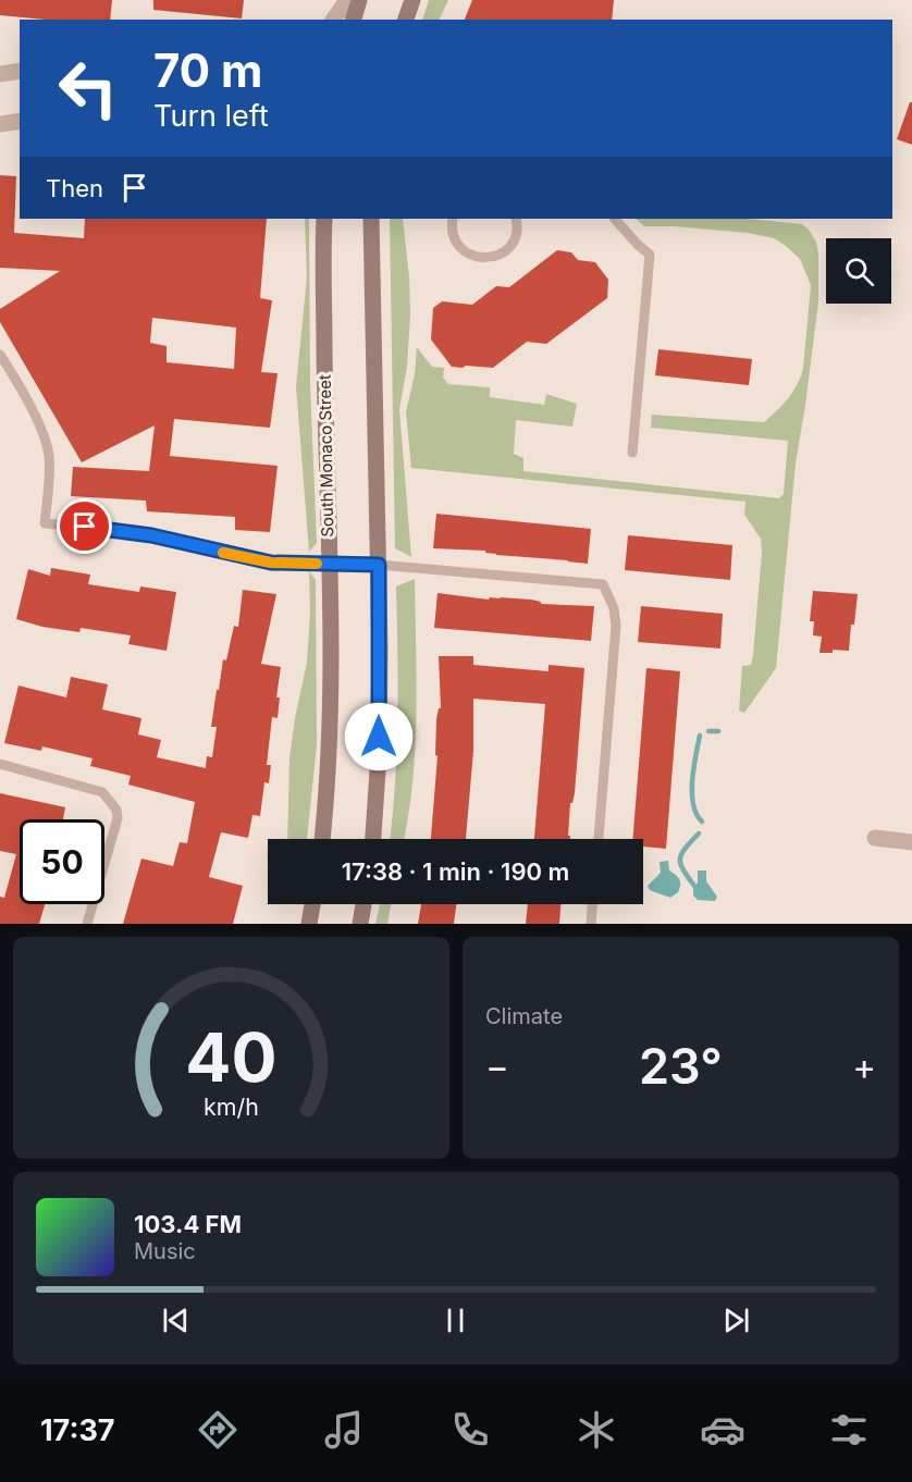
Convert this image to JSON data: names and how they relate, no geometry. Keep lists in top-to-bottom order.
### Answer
{
  "streets": {
    "main road": ["South Monaco Street"]
  },
  "page": {
    "turn": ["70 m", "Turn left"],
    "then": "Then",
    "limit": "50",
    "trip": "17:38 · 1 min · 190 m",
    "tile": "Climate",
    "heat": ["−", "23°", "+"],
    "song": ["103.4 FM", "Music"],
    "tabs": "17:37",
    "gauge": ["40", "km/h"]
  }
}
